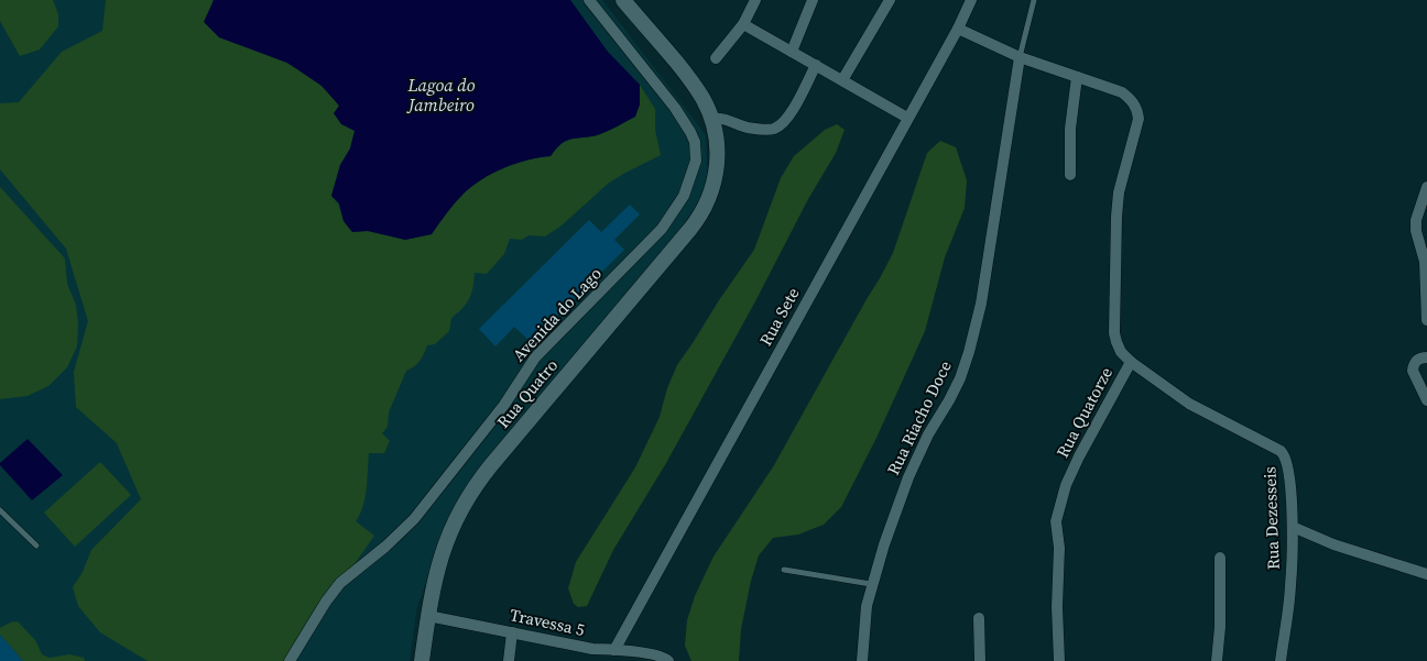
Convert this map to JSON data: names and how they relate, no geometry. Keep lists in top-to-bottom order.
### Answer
{
  "streets": {
    "main road": ["Rua Quatro"],
    "street": [
      "Avenida do Lago",
      "Rua Sete",
      "Rua Quatorze",
      "Rua Riacho Doce",
      "Rua Dezesseis",
      "Travessa 5"
    ]
  },
  "crossings": [
    ["Rua Sete", "Travessa 5"],
    ["Rua Quatro", "Travessa 5"],
    ["Rua Quatorze", "Rua Dezesseis"]
  ],
  "water": ["Lagoa do Jambeiro"]
}
